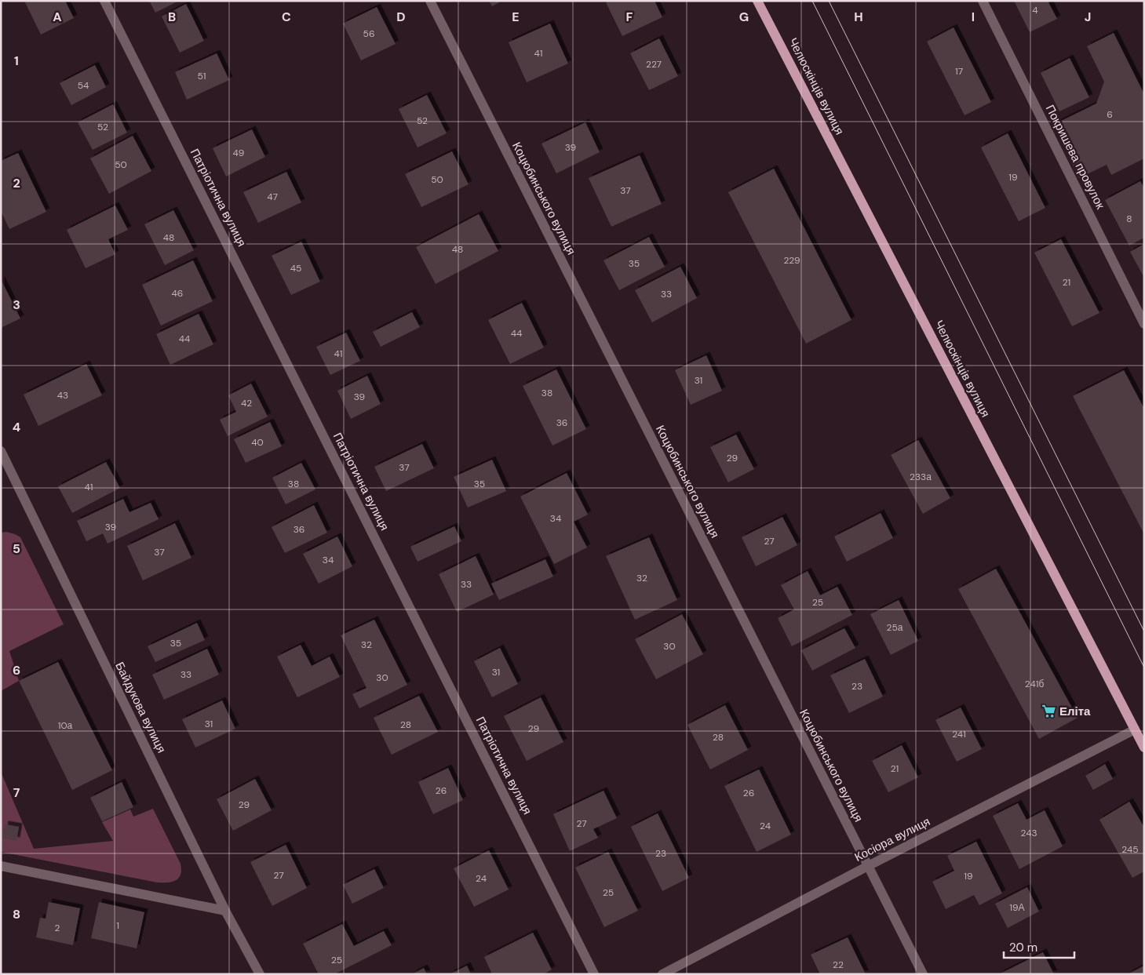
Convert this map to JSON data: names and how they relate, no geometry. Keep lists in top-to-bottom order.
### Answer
{
  "streets": {
    "main road": ["Челюскінців вулиця"],
    "street": [
      "Покришева провулок",
      "Патріотична вулиця",
      "Коцюбинського вулиця",
      "Байдукова вулиця",
      "Косіора вулиця"
    ]
  },
  "crossings": [
    ["Челюскінців вулиця", "Косіора вулиця"],
    ["Коцюбинського вулиця", "Косіора вулиця"]
  ],
  "places": {
    "supermarket": ["Еліта"]
  },
  "house_numbers": [
    "4",
    "56",
    "41",
    "227",
    "17",
    "51",
    "54",
    "6",
    "52",
    "52",
    "39",
    "49",
    "50",
    "19",
    "50",
    "37",
    "47",
    "8",
    "48",
    "48",
    "229",
    "35",
    "45",
    "21",
    "46",
    "33",
    "44",
    "44",
    "41",
    "31",
    "38",
    "43",
    "39",
    "42",
    "36",
    "40",
    "29",
    "37",
    "233а",
    "38",
    "35",
    "41",
    "34",
    "39",
    "36",
    "27",
    "37",
    "34",
    "32",
    "33",
    "25",
    "25а",
    "35",
    "32",
    "30",
    "31",
    "33",
    "30",
    "241б",
    "23",
    "31",
    "28",
    "10а",
    "29",
    "241",
    "28",
    "21",
    "26",
    "26",
    "29",
    "27",
    "24",
    "243",
    "245",
    "23",
    "27",
    "19",
    "24",
    "25",
    "19А",
    "1",
    "2",
    "25",
    "22"
  ],
  "scale_bar": "20 m",
  "grid": {
    "columns": [
      "A",
      "B",
      "C",
      "D",
      "E",
      "F",
      "G",
      "H",
      "I",
      "J"
    ],
    "rows": [
      "1",
      "2",
      "3",
      "4",
      "5",
      "6",
      "7",
      "8"
    ]
  }
}
